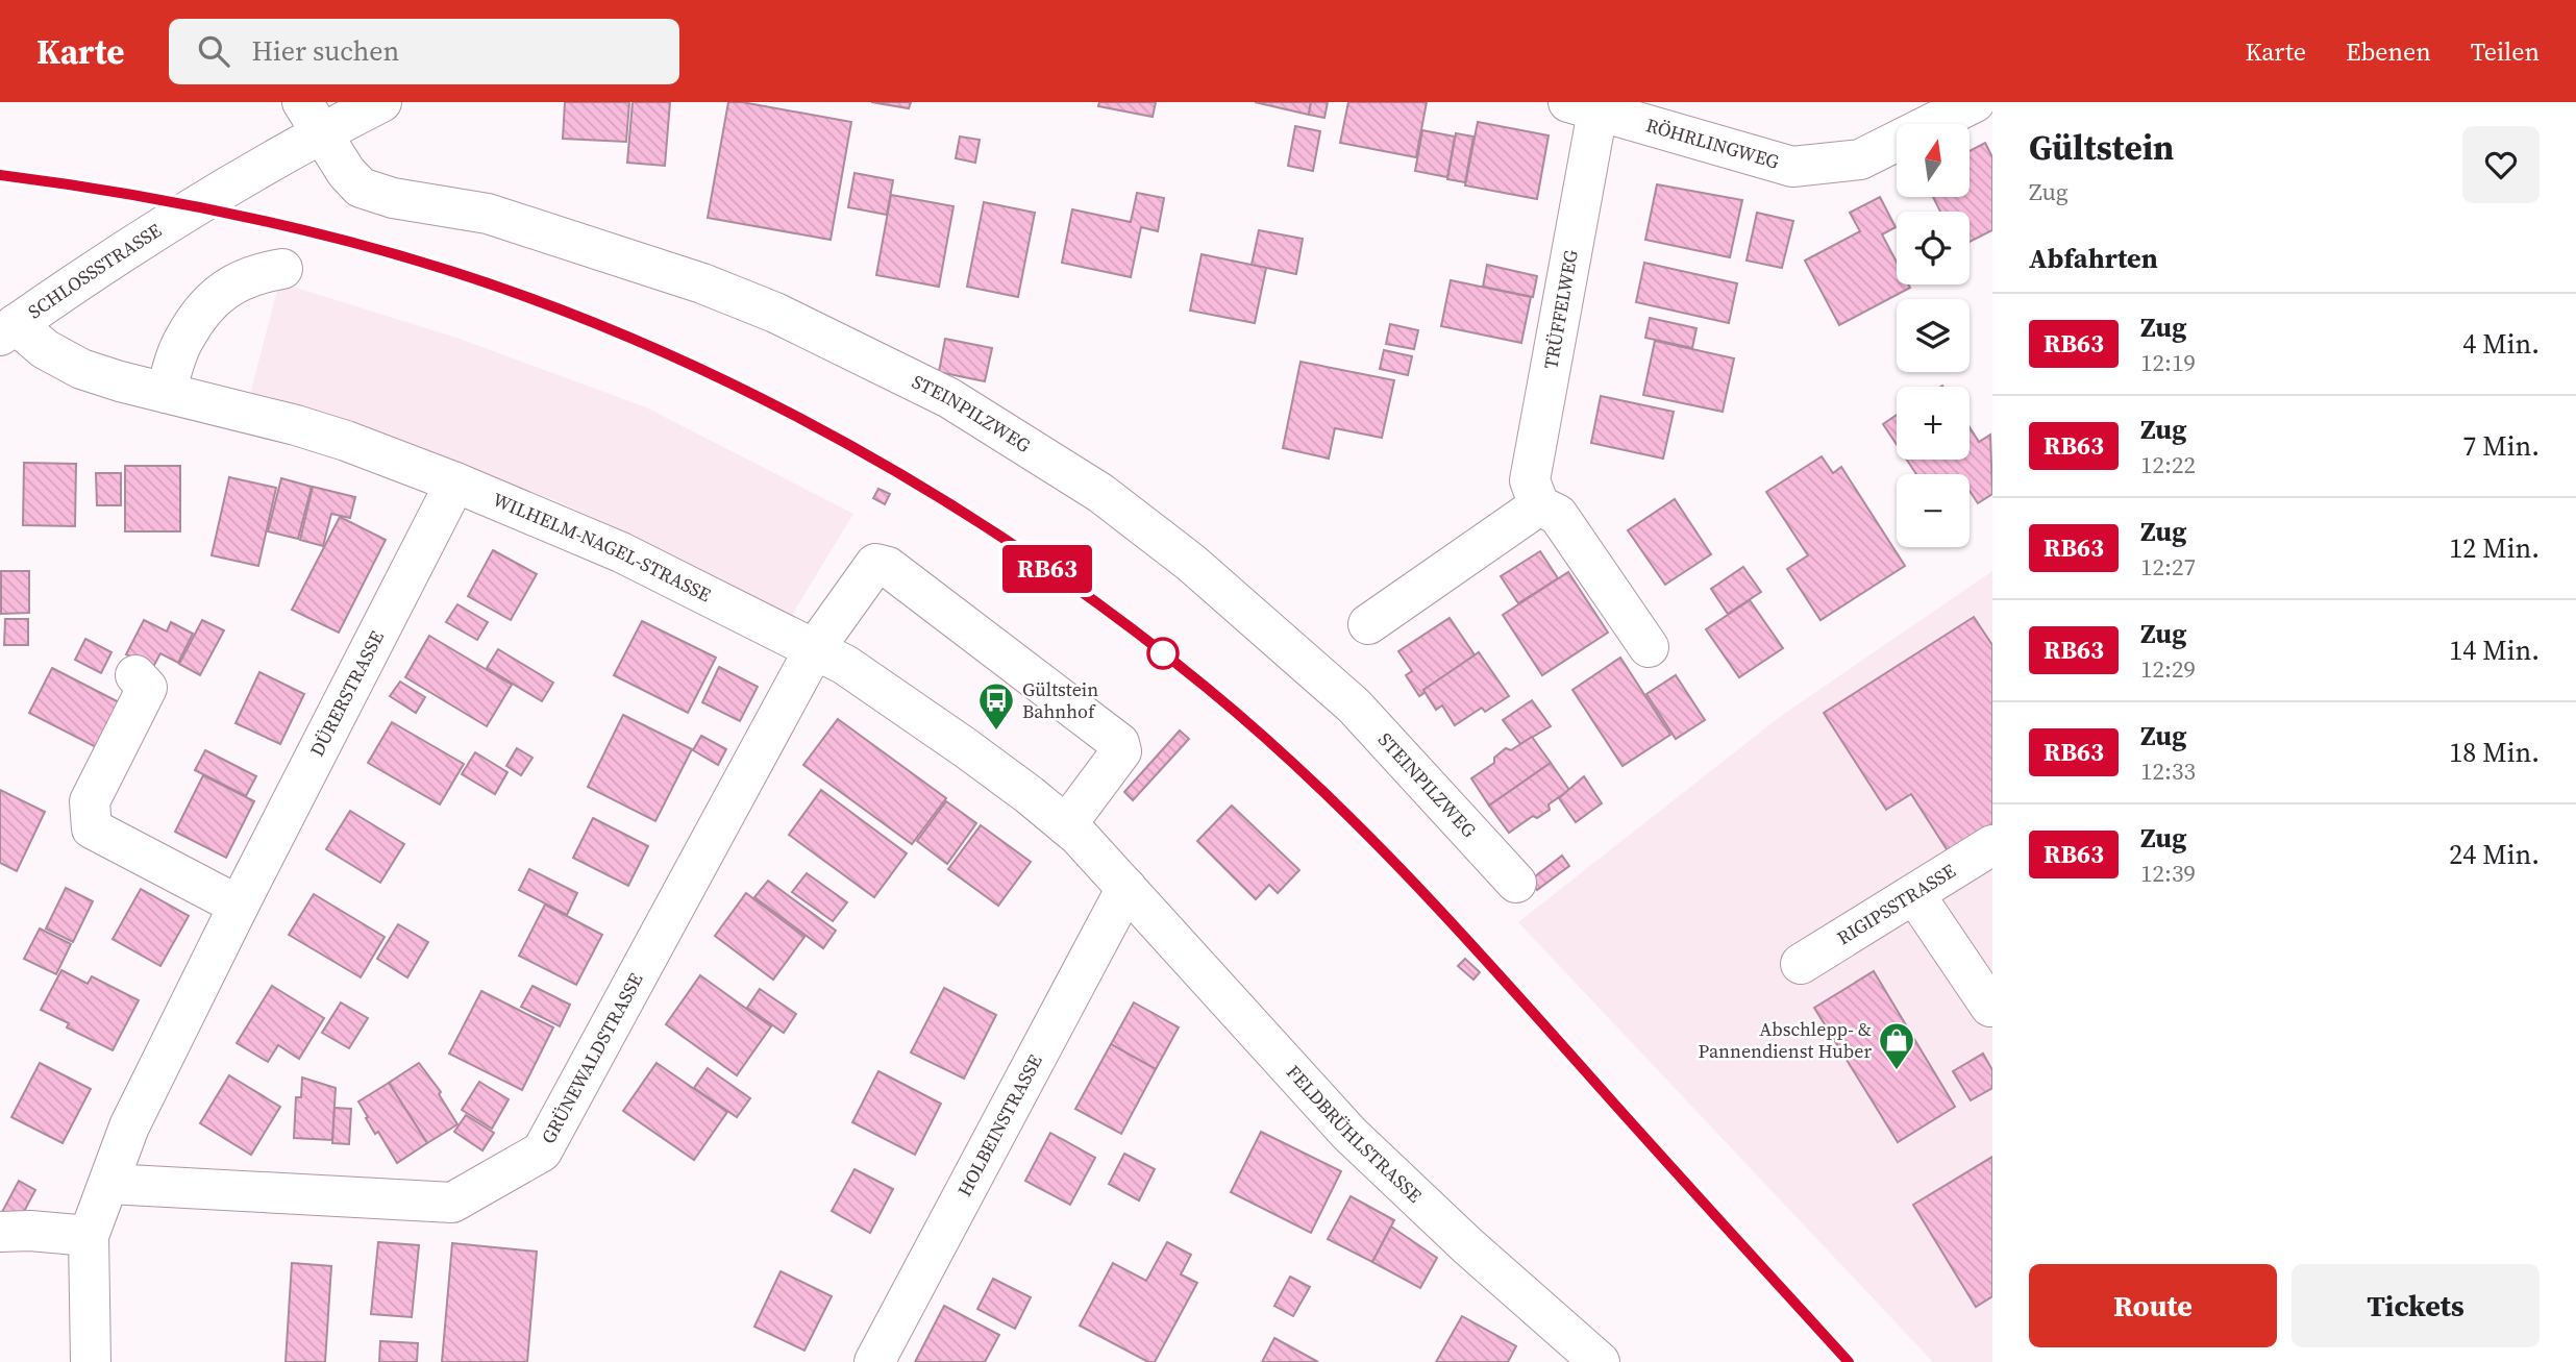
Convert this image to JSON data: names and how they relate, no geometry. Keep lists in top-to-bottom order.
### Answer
{
  "streets": {
    "street": [
      "RÖHRLINGWEG",
      "SCHLOSSSTRASSE",
      "TRÜFFELWEG",
      "STEINPILZWEG",
      "WILHELM-NAGEL-STRASSE",
      "DÜRERSTRASSE",
      "RIGIPSSTRASSE",
      "GRÜNEWALDSTRASSE",
      "HOLBEINSTRASSE",
      "FELDBRÜHLSTRASSE"
    ]
  },
  "crossings": [
    ["RÖHRLINGWEG", "TRÜFFELWEG"],
    ["SCHLOSSSTRASSE", "STEINPILZWEG"],
    ["SCHLOSSSTRASSE", "WILHELM-NAGEL-STRASSE"],
    ["WILHELM-NAGEL-STRASSE", "DÜRERSTRASSE"],
    ["WILHELM-NAGEL-STRASSE", "GRÜNEWALDSTRASSE"],
    ["WILHELM-NAGEL-STRASSE", "HOLBEINSTRASSE"],
    ["WILHELM-NAGEL-STRASSE", "FELDBRÜHLSTRASSE"],
    ["DÜRERSTRASSE", "GRÜNEWALDSTRASSE"],
    ["HOLBEINSTRASSE", "FELDBRÜHLSTRASSE"]
  ],
  "places": {
    "bus stop": ["Gültstein Bahnhof"],
    "shop": ["Abschlepp- & Pannendienst Huber"]
  },
  "north": "top",
  "page": {
    "header": "Karte",
    "search": "Hier suchen",
    "nav": ["Karte", "Ebenen", "Teilen"],
    "on_map": "RB63",
    "heading": [
      ["Gültstein", "Zug"],
      "Abfahrten"
    ],
    "map_buttons": ["+", "−"],
    "list": [
      {
        "mark": "RB63",
        "name": "Zug",
        "note": "12:19",
        "value": "4 Min."
      },
      {
        "mark": "RB63",
        "name": "Zug",
        "note": "12:22",
        "value": "7 Min."
      },
      {
        "mark": "RB63",
        "name": "Zug",
        "note": "12:27",
        "value": "12 Min."
      },
      {
        "mark": "RB63",
        "name": "Zug",
        "note": "12:29",
        "value": "14 Min."
      },
      {
        "mark": "RB63",
        "name": "Zug",
        "note": "12:33",
        "value": "18 Min."
      },
      {
        "mark": "RB63",
        "name": "Zug",
        "note": "12:39",
        "value": "24 Min."
      }
    ],
    "buttons": ["Route", "Tickets"]
  }
}
